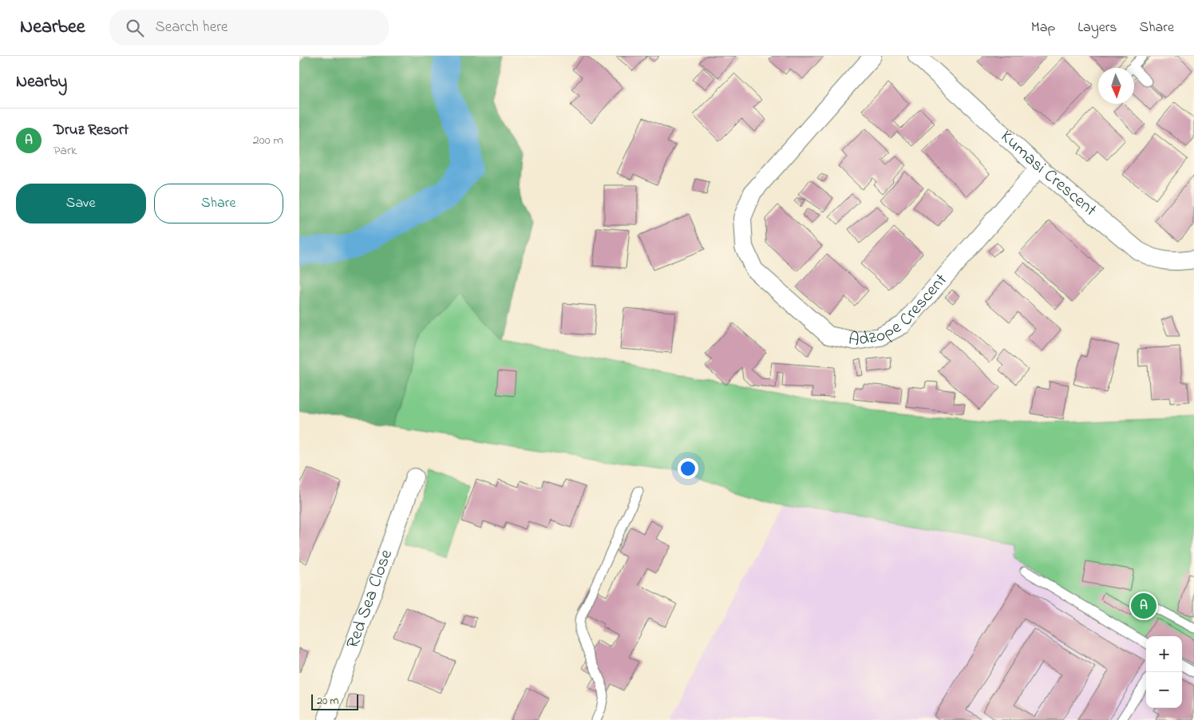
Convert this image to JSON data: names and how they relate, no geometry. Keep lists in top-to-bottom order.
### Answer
{
  "streets": {
    "street": ["Kumasi Crescent", "Adzope Crescent", "Red Sea Close"]
  },
  "crossings": [
    ["Kumasi Crescent", "Adzope Crescent"]
  ],
  "scale_bar": "20 m",
  "north": "bottom",
  "page": {
    "header": "Nearbee",
    "search": "Search here",
    "nav": ["Map", "Layers", "Share"],
    "heading": "Nearby",
    "list": [
      {
        "mark": "A",
        "name": "Druz Resort",
        "note": "Park",
        "value": "200 m"
      }
    ],
    "buttons": ["Save", "Share"],
    "pins": "A",
    "map_buttons": ["+", "−"],
    "scale": "20 m"
  }
}
